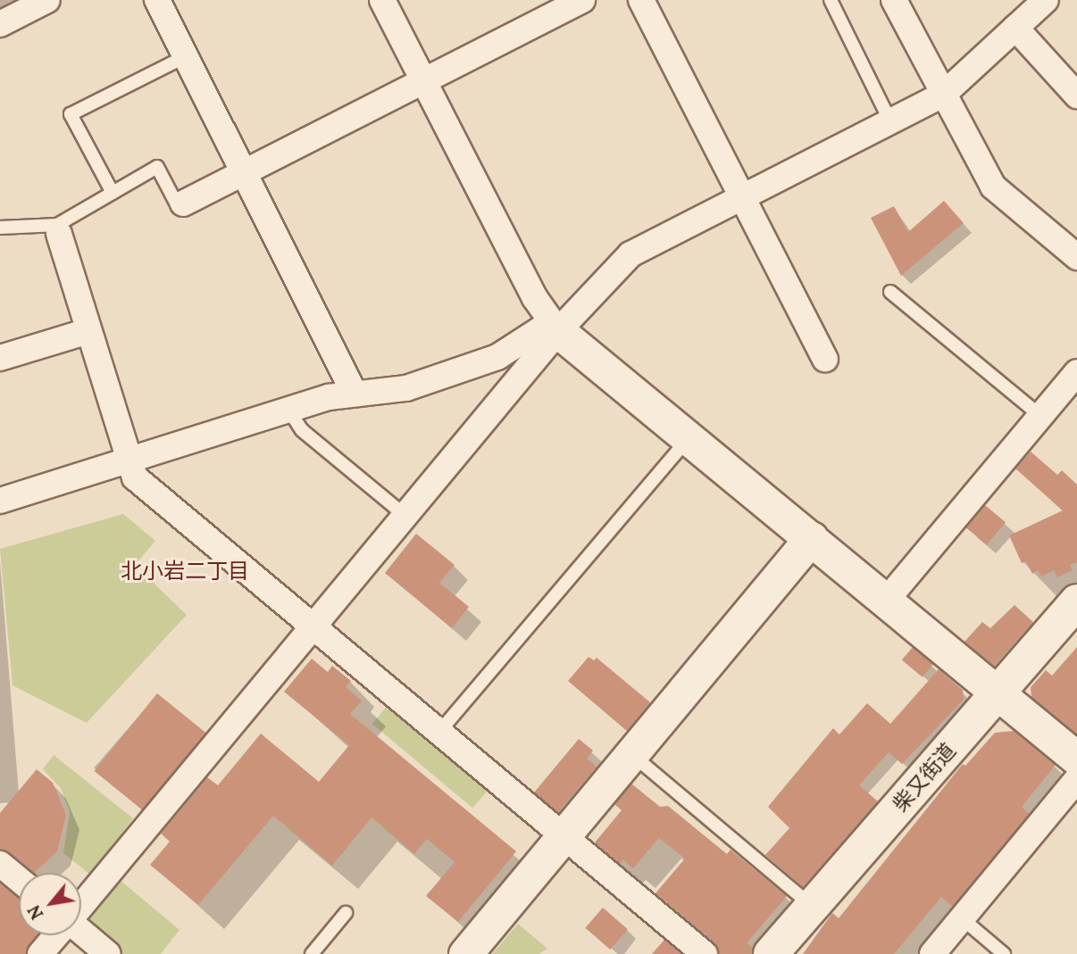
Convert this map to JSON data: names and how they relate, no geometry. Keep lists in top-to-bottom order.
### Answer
{
  "streets": {
    "main road": ["柴又街道"]
  },
  "districts": ["北小岩二丁目"],
  "north": "bottom left"
}
